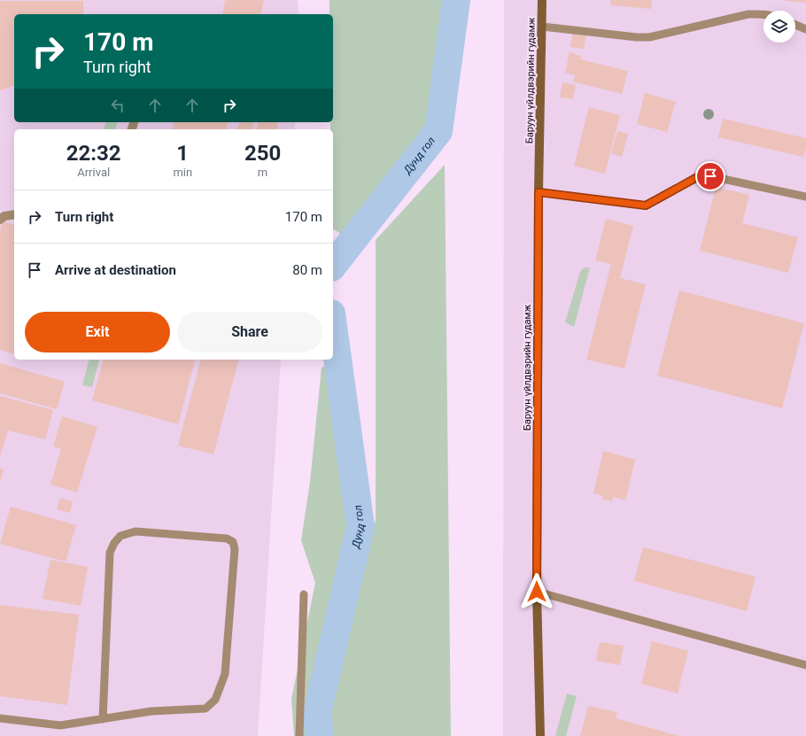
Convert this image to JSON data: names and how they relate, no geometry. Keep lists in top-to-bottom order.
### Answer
{
  "streets": {
    "street": ["Баруун үйлдвэрийн гудамж"]
  },
  "water": ["Дунд гол"],
  "page": {
    "turn": ["170 m", "Turn right"],
    "eta": [
      "22:32",
      "Arrival",
      "1",
      "min",
      "250",
      "m"
    ],
    "list": [
      {
        "name": "Turn right",
        "value": "170 m"
      },
      {
        "name": "Arrive at destination",
        "value": "80 m"
      }
    ],
    "buttons": ["Exit", "Share"]
  }
}
